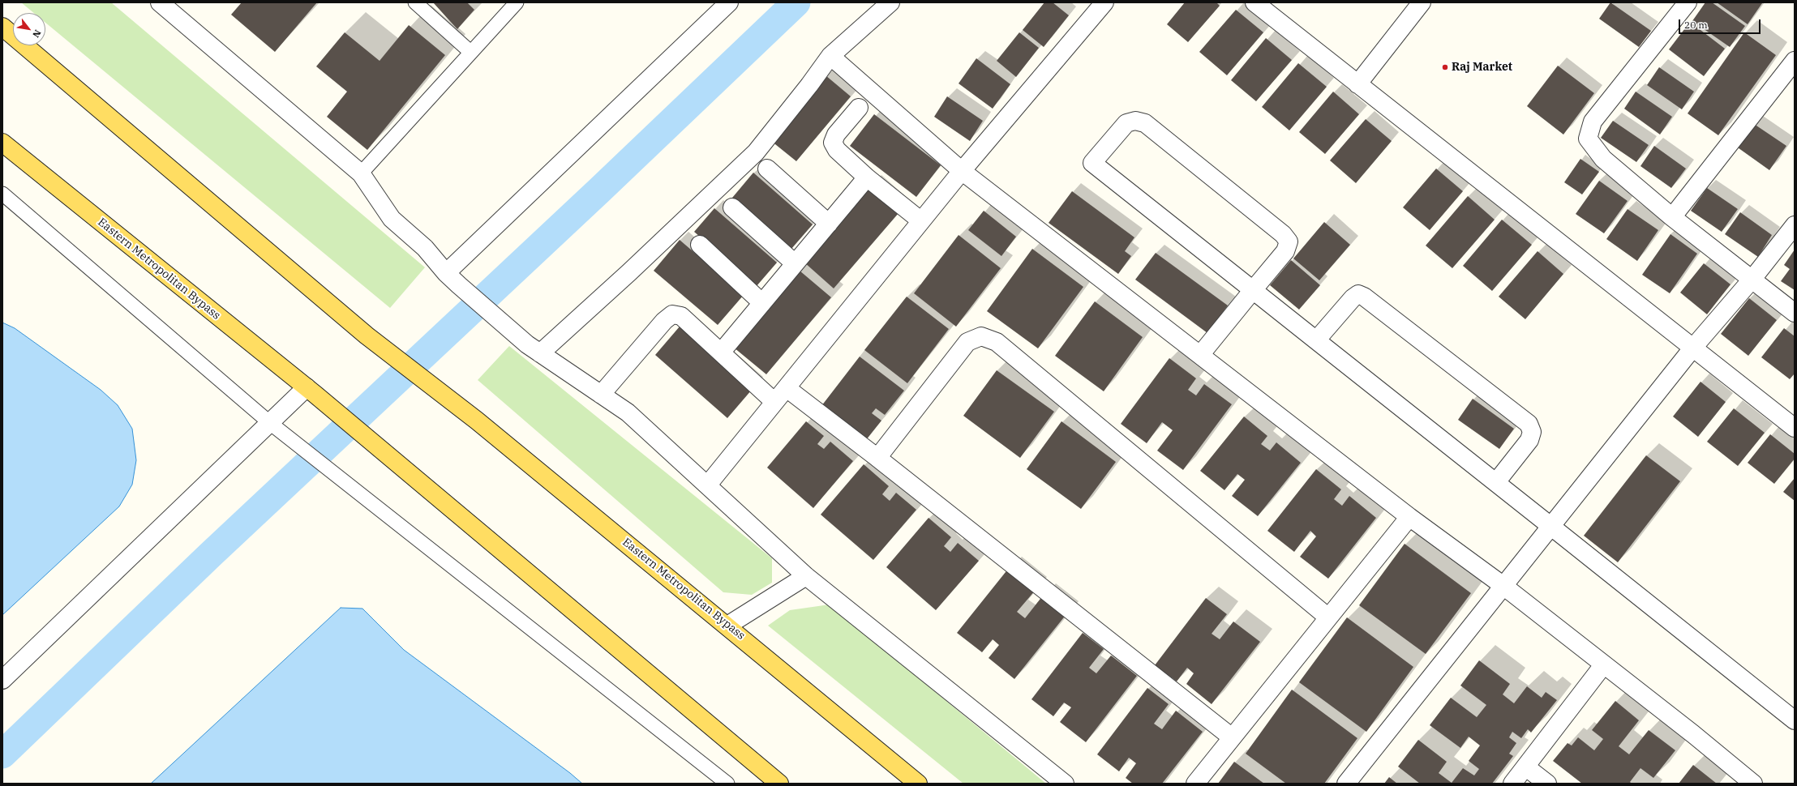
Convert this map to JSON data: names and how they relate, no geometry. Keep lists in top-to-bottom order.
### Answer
{
  "streets": {
    "main road": ["Eastern Metropolitan Bypass"]
  },
  "places": ["Raj Market"],
  "scale_bar": "20 m",
  "north": "bottom right"
}
